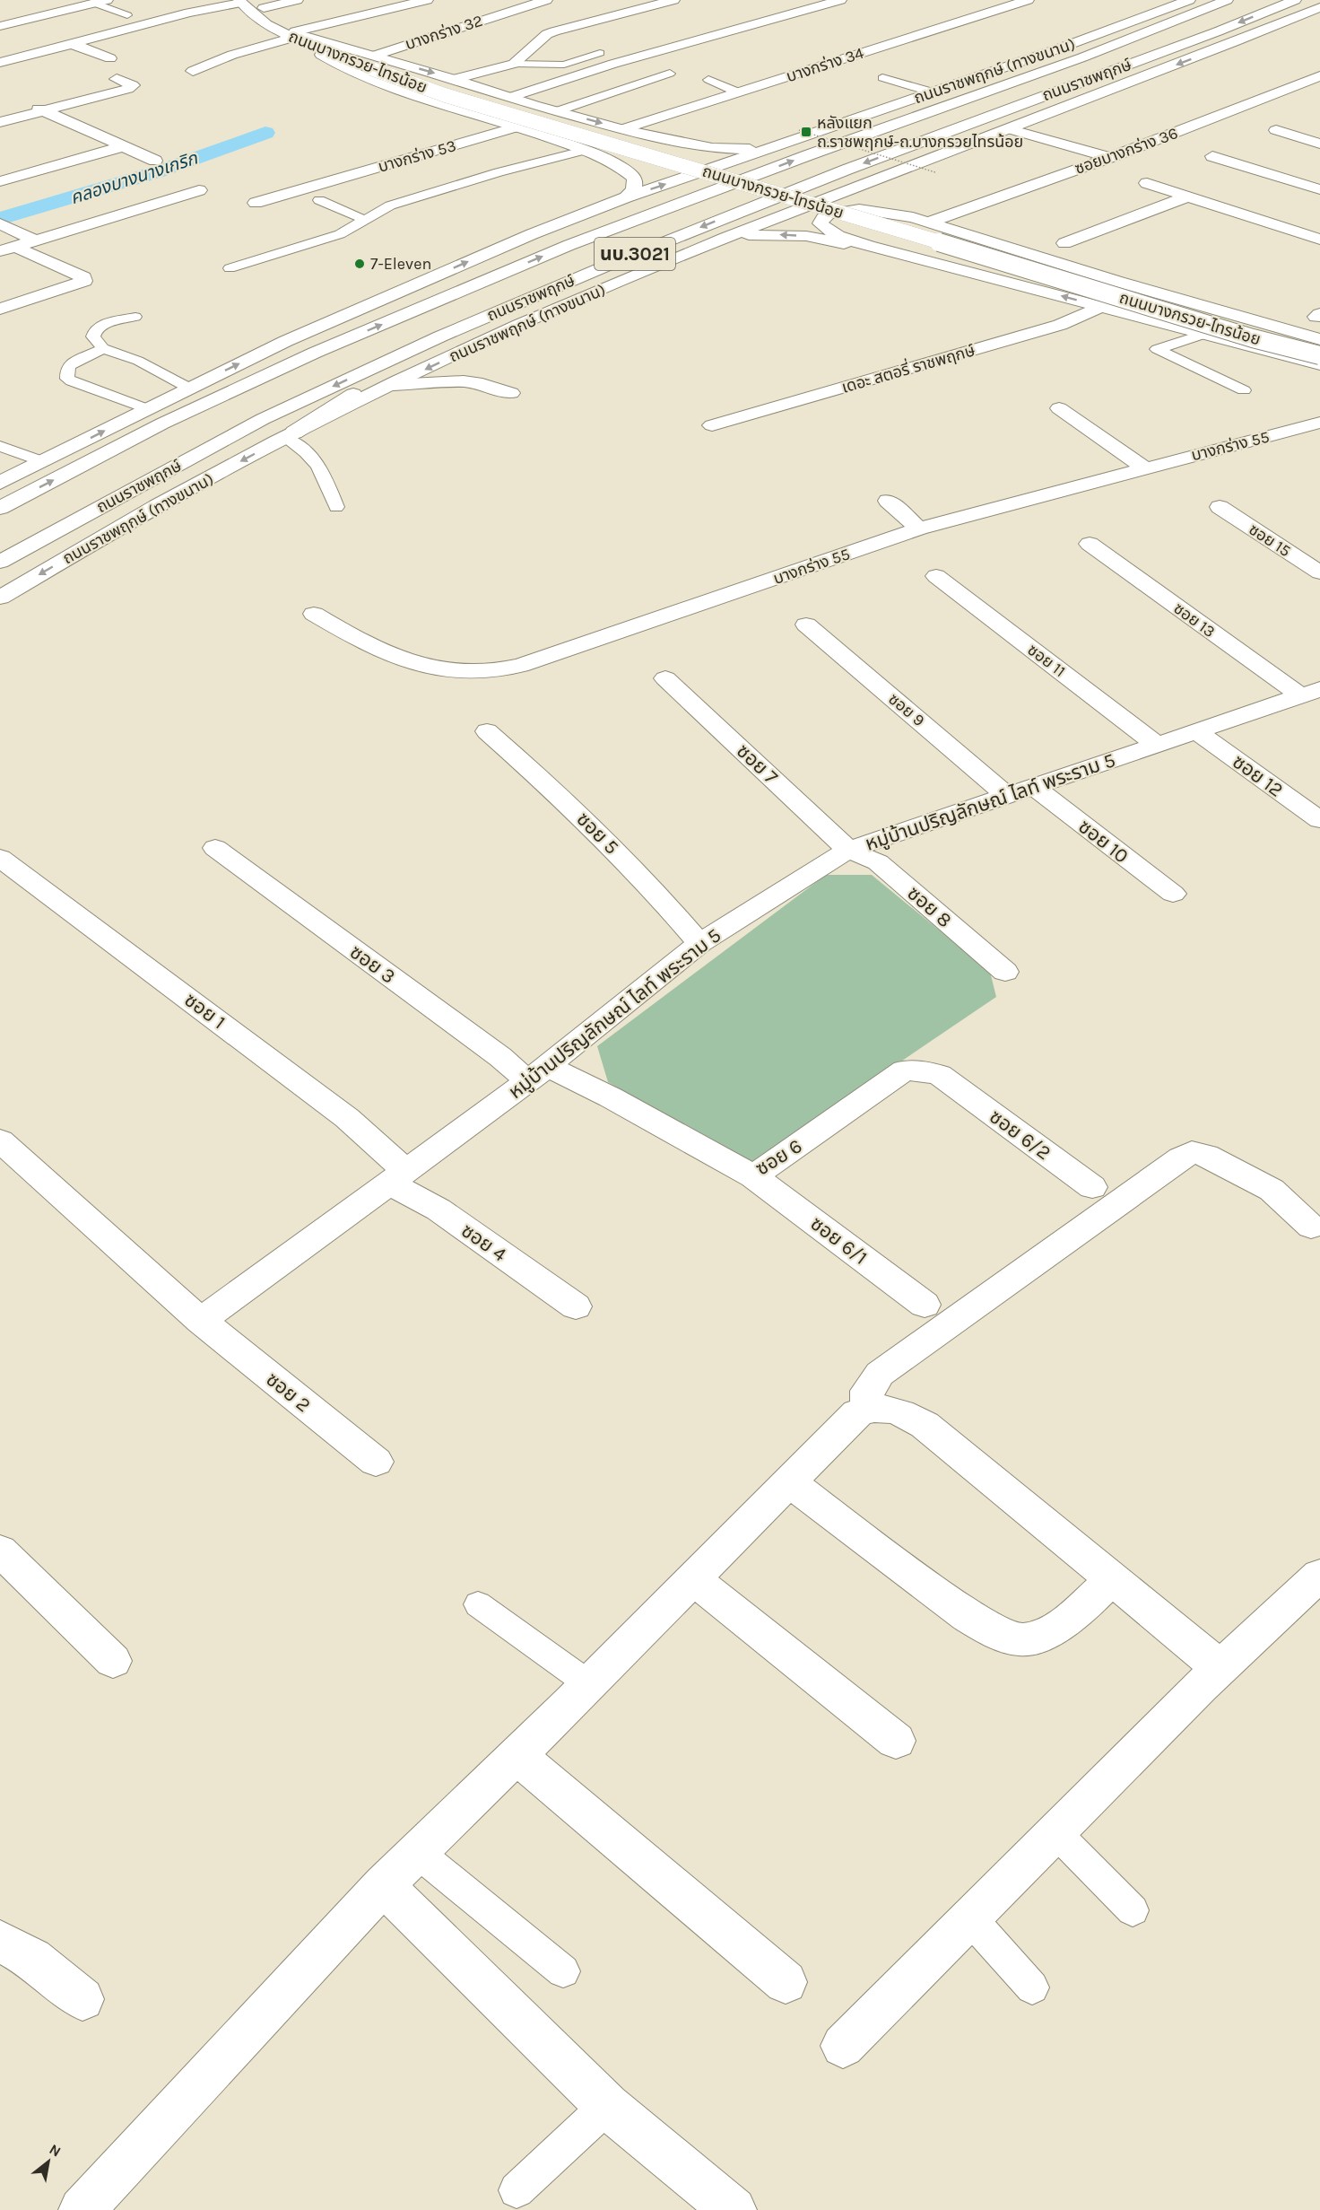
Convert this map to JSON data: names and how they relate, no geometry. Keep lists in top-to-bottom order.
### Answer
{
  "streets": {
    "street": [
      "บางกร่าง 32",
      "ถนนบางกรวย-ไทรน้อย",
      "บางกร่าง 34",
      "ถนนราชพฤกษ์ (ทางขนาน)",
      "ถนนราชพฤกษ์",
      "ซอยบางกร่าง 36",
      "บางกร่าง 53",
      "นบ.3021",
      "เดอะ สตอรี่ ราชพฤกษ์",
      "บางกร่าง 55",
      "ซอย 15",
      "ซอย 13",
      "ซอย 11",
      "ซอย 9",
      "ซอย 7",
      "ซอย 12",
      "หมู่บ้านปริญลักษณ์ ไลท์ พระราม 5",
      "ซอย 5",
      "ซอย 10",
      "ซอย 8",
      "ซอย 3",
      "ซอย 1",
      "ซอย 6/2",
      "ซอย 6",
      "ซอย 6/1",
      "ซอย 4",
      "ซอย 2"
    ]
  },
  "crossings": [
    ["บางกร่าง 32", "ถนนบางกรวย-ไทรน้อย"],
    ["ซอย 13", "หมู่บ้านปริญลักษณ์ ไลท์ พระราม 5"],
    ["ซอย 11", "หมู่บ้านปริญลักษณ์ ไลท์ พระราม 5"],
    ["ซอย 9", "หมู่บ้านปริญลักษณ์ ไลท์ พระราม 5"],
    ["ซอย 7", "หมู่บ้านปริญลักษณ์ ไลท์ พระราม 5"],
    ["ซอย 7", "ซอย 8"],
    ["ซอย 12", "หมู่บ้านปริญลักษณ์ ไลท์ พระราม 5"],
    ["หมู่บ้านปริญลักษณ์ ไลท์ พระราม 5", "ซอย 5"],
    ["หมู่บ้านปริญลักษณ์ ไลท์ พระราม 5", "ซอย 10"],
    ["หมู่บ้านปริญลักษณ์ ไลท์ พระราม 5", "ซอย 8"],
    ["หมู่บ้านปริญลักษณ์ ไลท์ พระราม 5", "ซอย 3"],
    ["หมู่บ้านปริญลักษณ์ ไลท์ พระราม 5", "ซอย 1"],
    ["หมู่บ้านปริญลักษณ์ ไลท์ พระราม 5", "ซอย 6"],
    ["หมู่บ้านปริญลักษณ์ ไลท์ พระราม 5", "ซอย 4"],
    ["หมู่บ้านปริญลักษณ์ ไลท์ พระราม 5", "ซอย 2"],
    ["ซอย 3", "ซอย 6"],
    ["ซอย 1", "ซอย 4"],
    ["ซอย 6/2", "ซอย 6"],
    ["ซอย 6", "ซอย 6/1"]
  ],
  "water": ["คลองบางนางเกริก"],
  "places": {
    "transit": ["หลังแยก ถ.ราชพฤกษ์-ถ.บางกรวยไทรน้อย"],
    "other": ["7-Eleven"]
  },
  "north": "top right"
}
